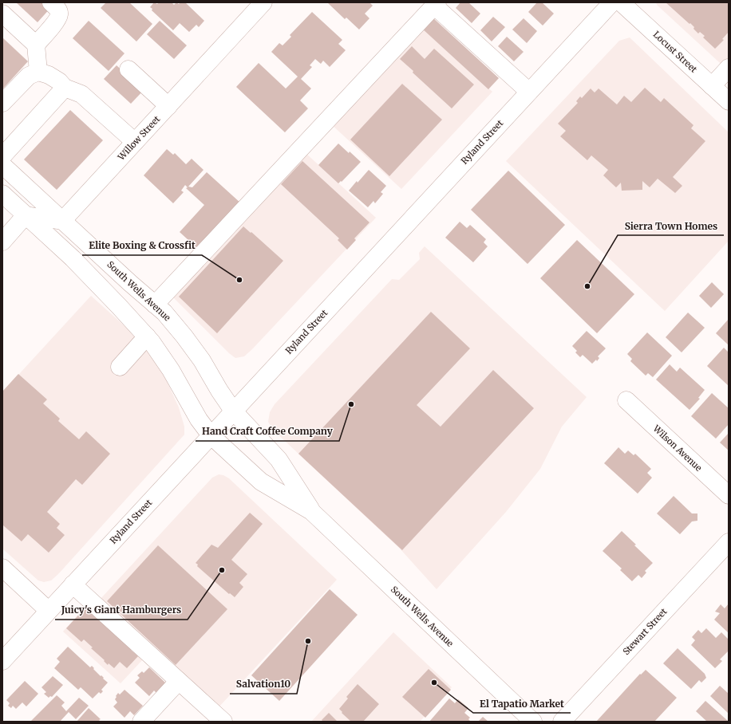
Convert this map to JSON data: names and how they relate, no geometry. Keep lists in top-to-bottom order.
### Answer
{
  "streets": {
    "main road": [
      "Locust Street",
      "Willow Street",
      "Ryland Street",
      "South Wells Avenue",
      "Wilson Avenue",
      "Stewart Street"
    ]
  },
  "crossings": [
    ["Willow Street", "South Wells Avenue"],
    ["Ryland Street", "South Wells Avenue"]
  ],
  "places": [
    "Elite Boxing & Crossfit",
    "Sierra Town Homes",
    "Hand Craft Coffee Company",
    "Juicy's Giant Hamburgers",
    "Salvation10",
    "El Tapatio Market"
  ]
}
